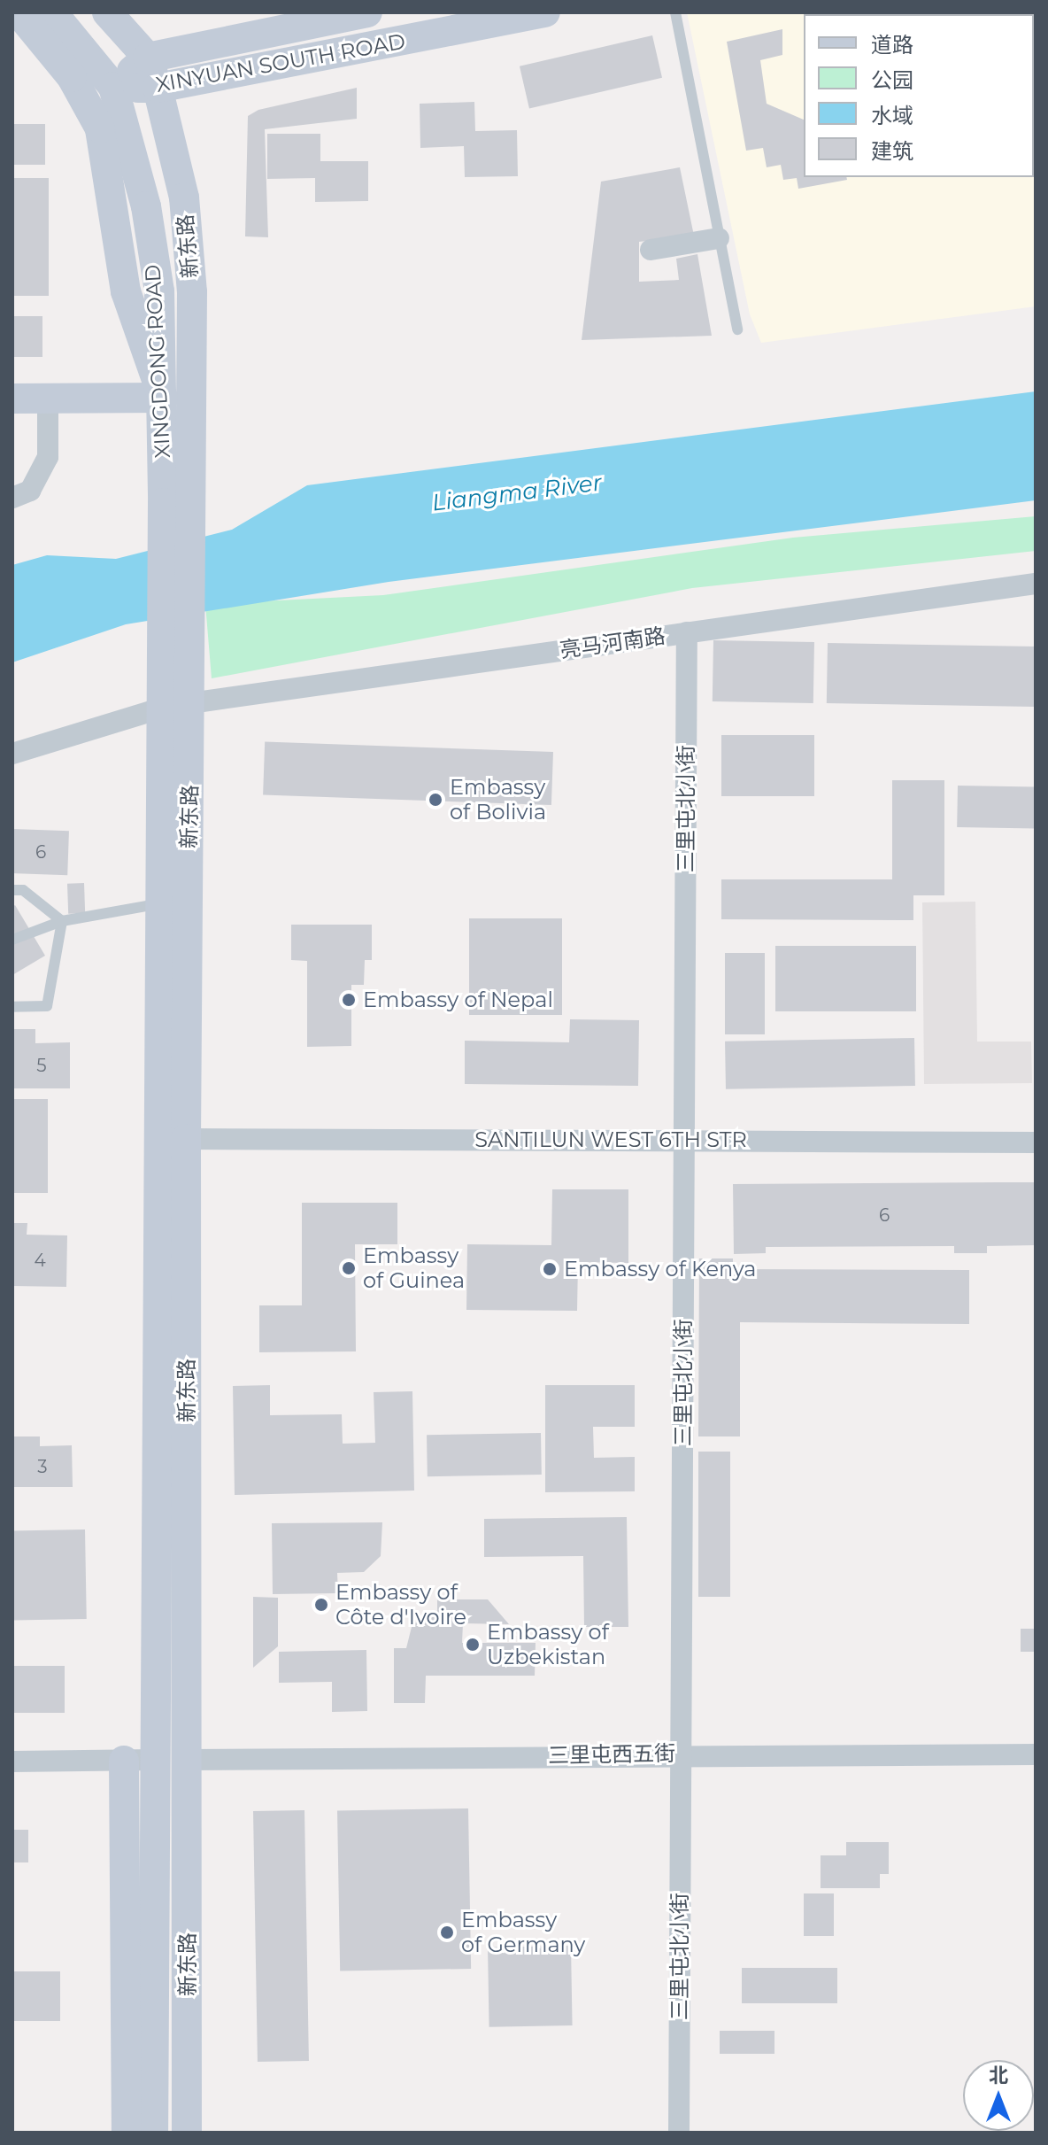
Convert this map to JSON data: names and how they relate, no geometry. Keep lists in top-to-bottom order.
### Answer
{
  "streets": {
    "main road": ["XINYUAN SOUTH ROAD", "新东路", "XINGDONG ROAD"],
    "street": [
      "亮马河南路",
      "三里屯北小街",
      "SANTILUN WEST 6TH STR",
      "三里屯西五街"
    ]
  },
  "crossings": [
    ["XINYUAN SOUTH ROAD", "新东路"],
    ["XINYUAN SOUTH ROAD", "XINGDONG ROAD"],
    ["新东路", "XINGDONG ROAD"],
    ["新东路", "亮马河南路"],
    ["新东路", "SANTILUN WEST 6TH STR"],
    ["新东路", "三里屯西五街"],
    ["亮马河南路", "三里屯北小街"],
    ["三里屯北小街", "SANTILUN WEST 6TH STR"],
    ["三里屯北小街", "三里屯西五街"]
  ],
  "water": ["Liangma River"],
  "places": [
    "Embassy of Bolivia",
    "Embassy of Nepal",
    "Embassy of Guinea",
    "Embassy of Kenya",
    "Embassy of Côte d'Ivoire",
    "Embassy of Uzbekistan",
    "Embassy of Germany"
  ],
  "house_numbers": [
    "6",
    "5",
    "6",
    "4",
    "3"
  ],
  "legend": [
    "道路",
    "公园",
    "水域",
    "建筑"
  ],
  "north": "top"
}
